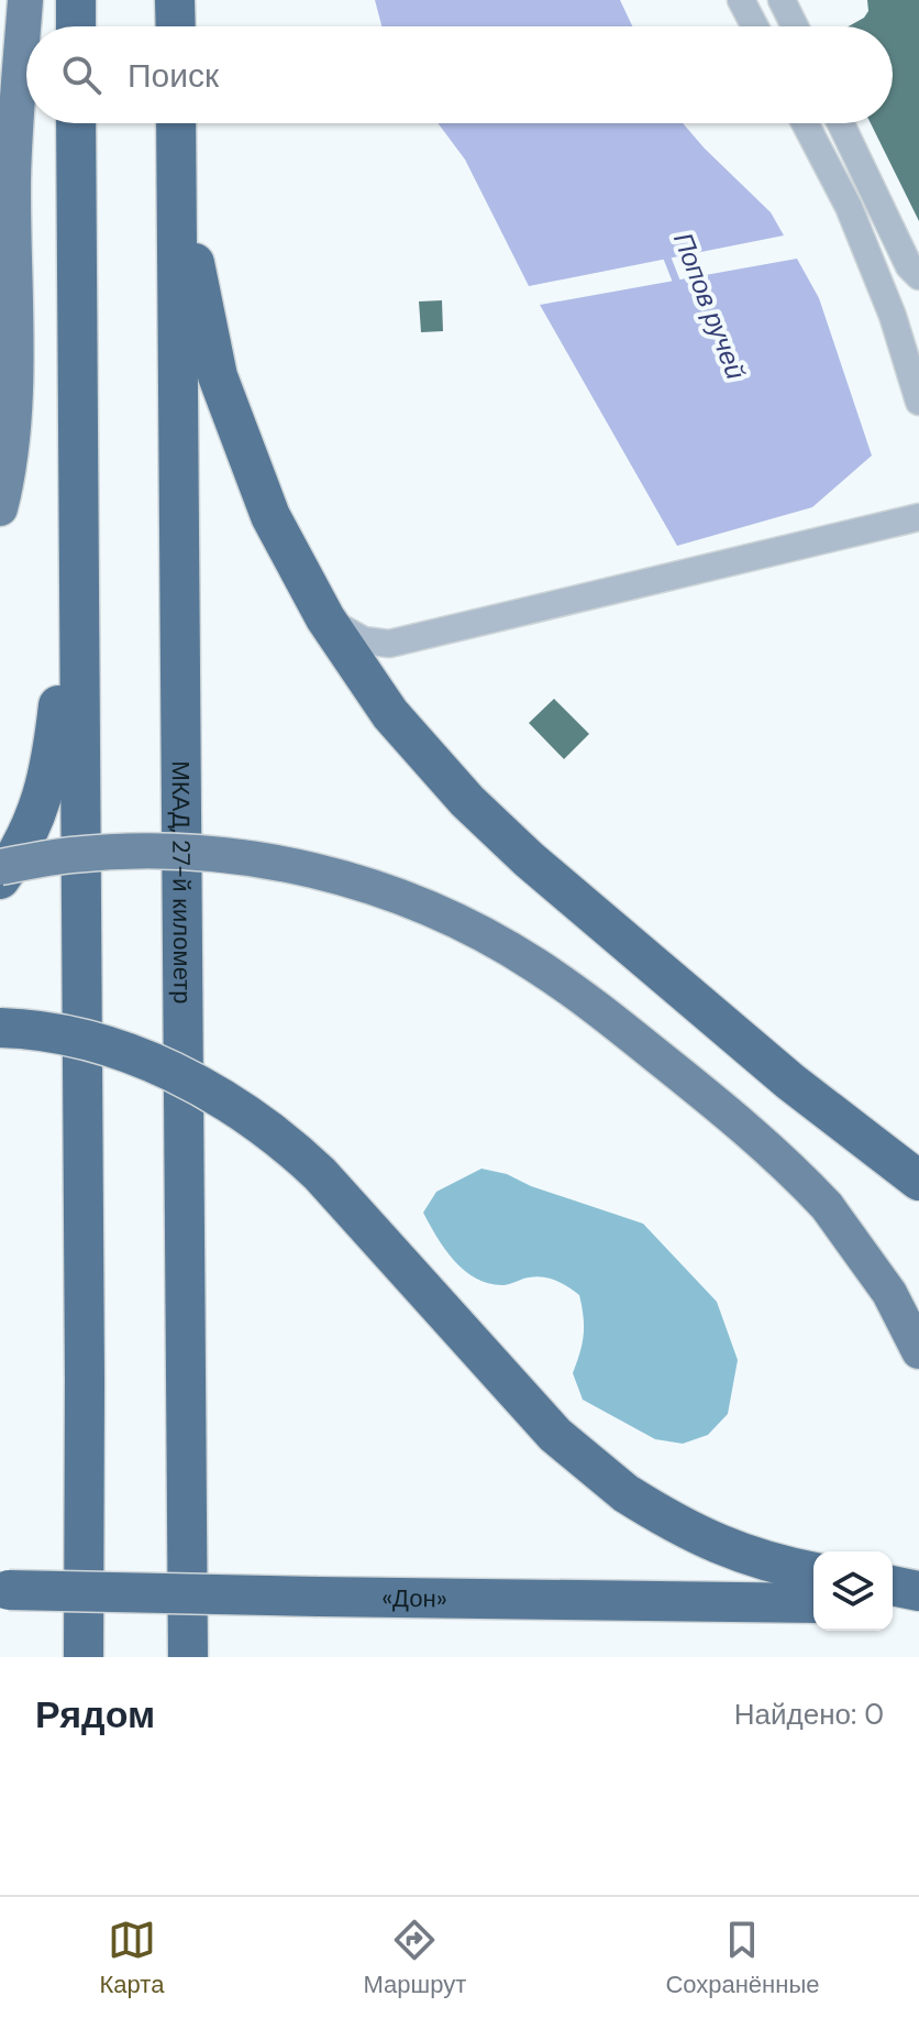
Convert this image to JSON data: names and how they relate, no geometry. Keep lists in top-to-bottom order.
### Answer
{
  "streets": {
    "highway": ["МКАД, 27-й километр", "«Дон»"]
  },
  "water": ["Попов ручей"],
  "page": {
    "search": "Поиск",
    "heading": ["Рядом", "Найдено: 0"],
    "nav": ["Карта", "Маршрут", "Сохранённые"]
  }
}
